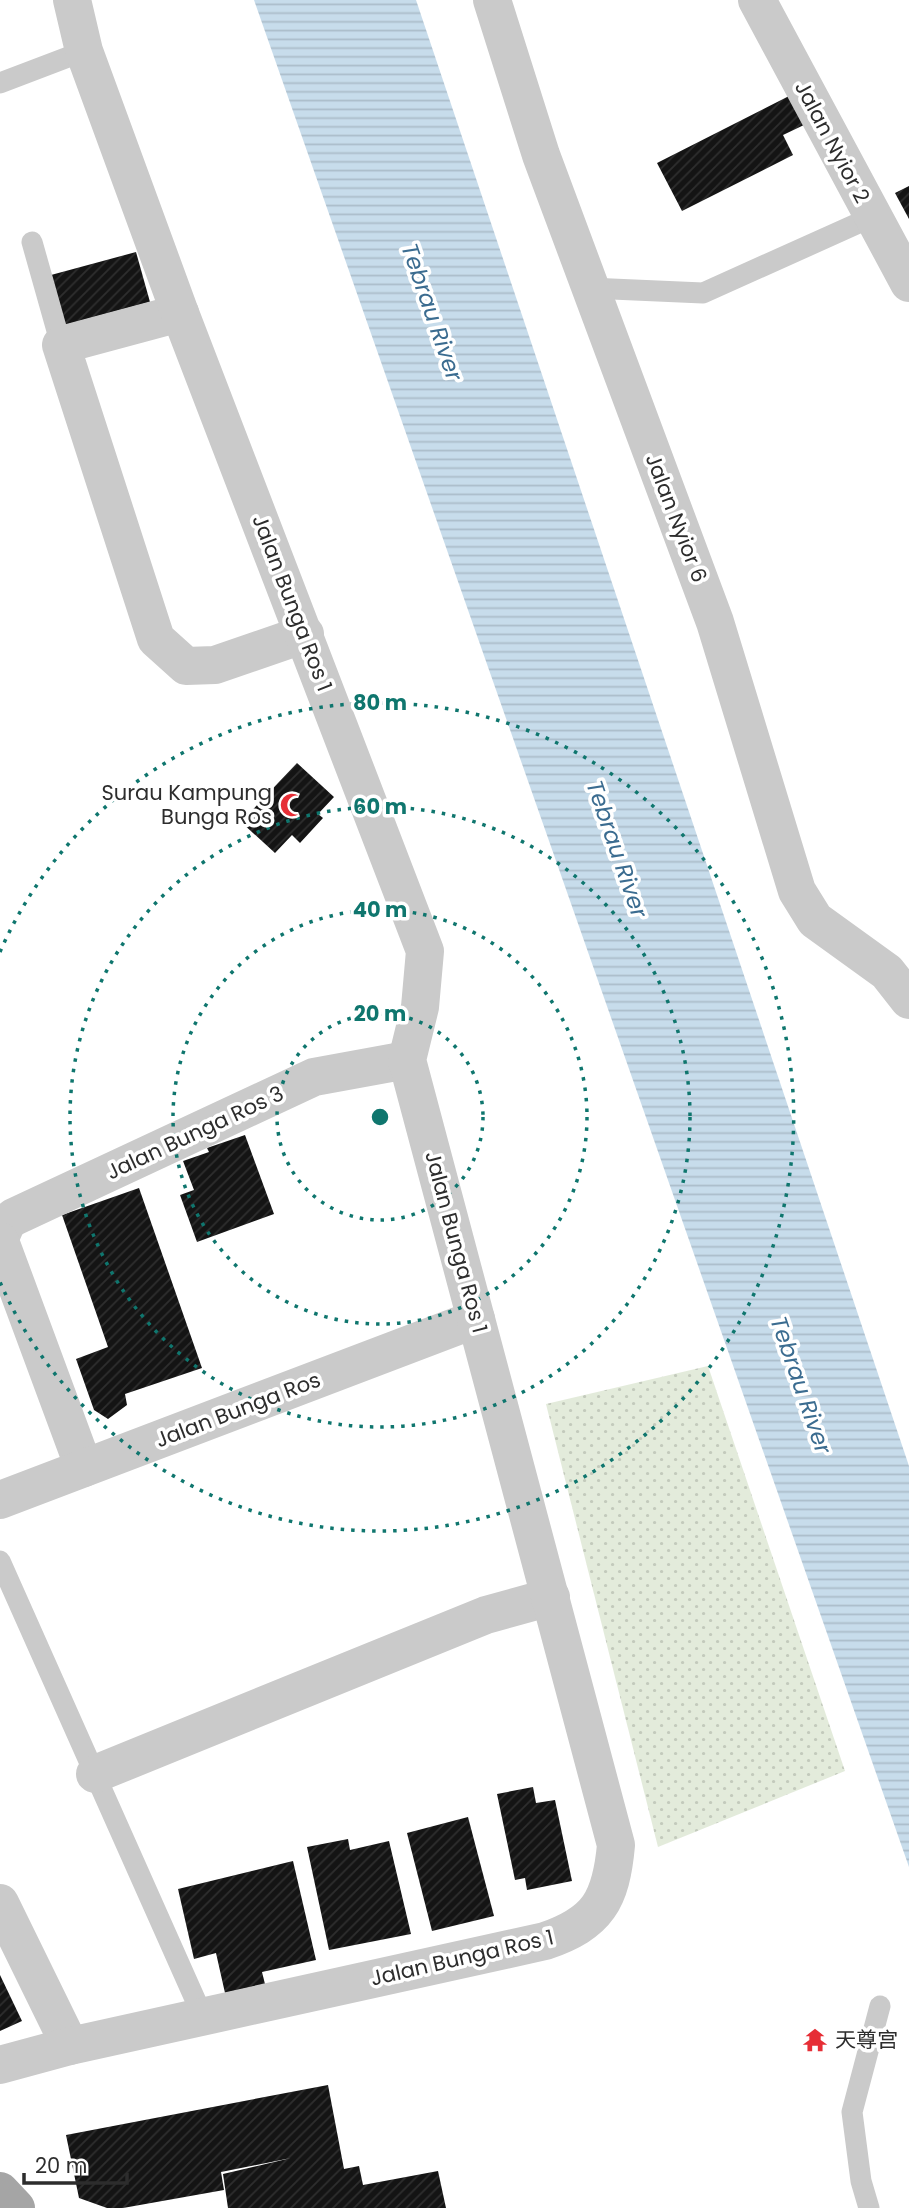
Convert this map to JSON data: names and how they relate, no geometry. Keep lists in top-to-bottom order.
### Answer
{
  "streets": {
    "street": [
      "Jalan Nyior 2",
      "Jalan Nyior 6",
      "Jalan Bunga Ros 1",
      "Jalan Bunga Ros 3",
      "Jalan Bunga Ros"
    ]
  },
  "crossings": [
    ["Jalan Bunga Ros 1", "Jalan Bunga Ros 3"],
    ["Jalan Bunga Ros 1", "Jalan Bunga Ros"],
    ["Jalan Bunga Ros 3", "Jalan Bunga Ros"]
  ],
  "water": ["Tebrau River"],
  "places": {
    "mosque": ["Surau Kampung Bunga Ros"],
    "temple": ["天尊宫"]
  },
  "scale_bar": "20 m",
  "rings": [
    "80 m",
    "60 m",
    "40 m",
    "20 m"
  ]
}
